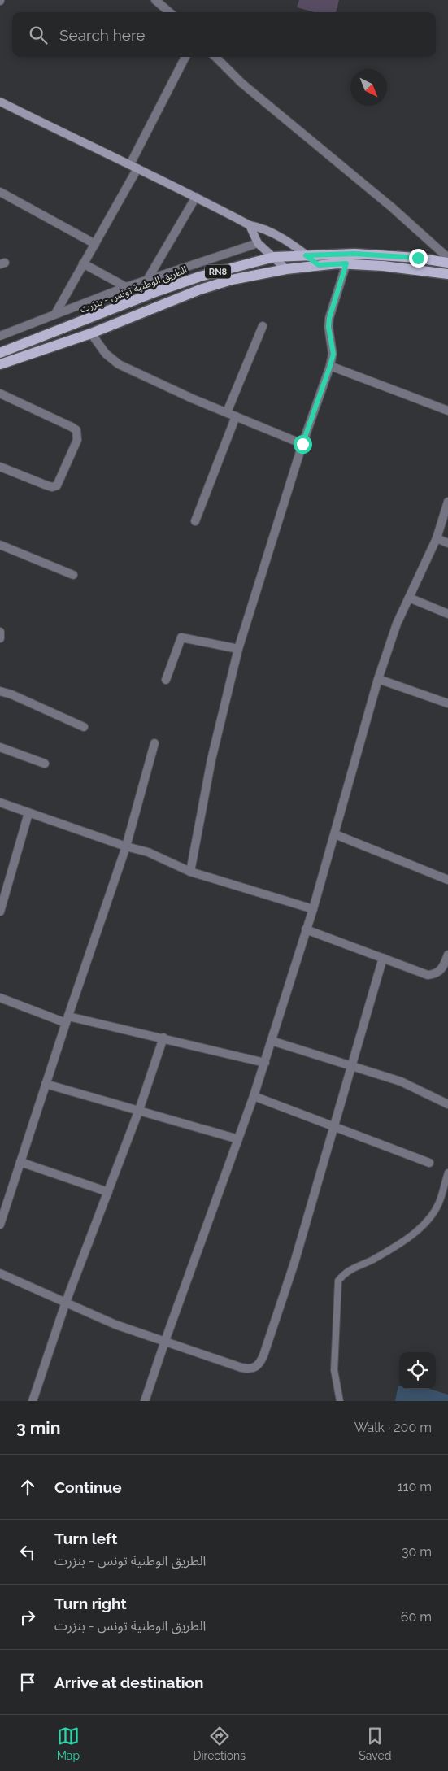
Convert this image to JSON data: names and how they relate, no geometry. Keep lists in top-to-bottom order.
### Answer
{
  "streets": {
    "main road": ["RN8", "الطريق الوطنية تونس - بنزرت"]
  },
  "north": "bottom right",
  "page": {
    "search": "Search here",
    "heading": ["3 min", "Walk · 200 m"],
    "list": [
      ["Continue", "110 m"],
      ["Turn left", "الطريق الوطنية تونس - بنزرت", "30 m"],
      ["Turn right", "الطريق الوطنية تونس - بنزرت", "60 m"],
      "Arrive at destination"
    ],
    "nav": ["Map", "Directions", "Saved"]
  }
}
